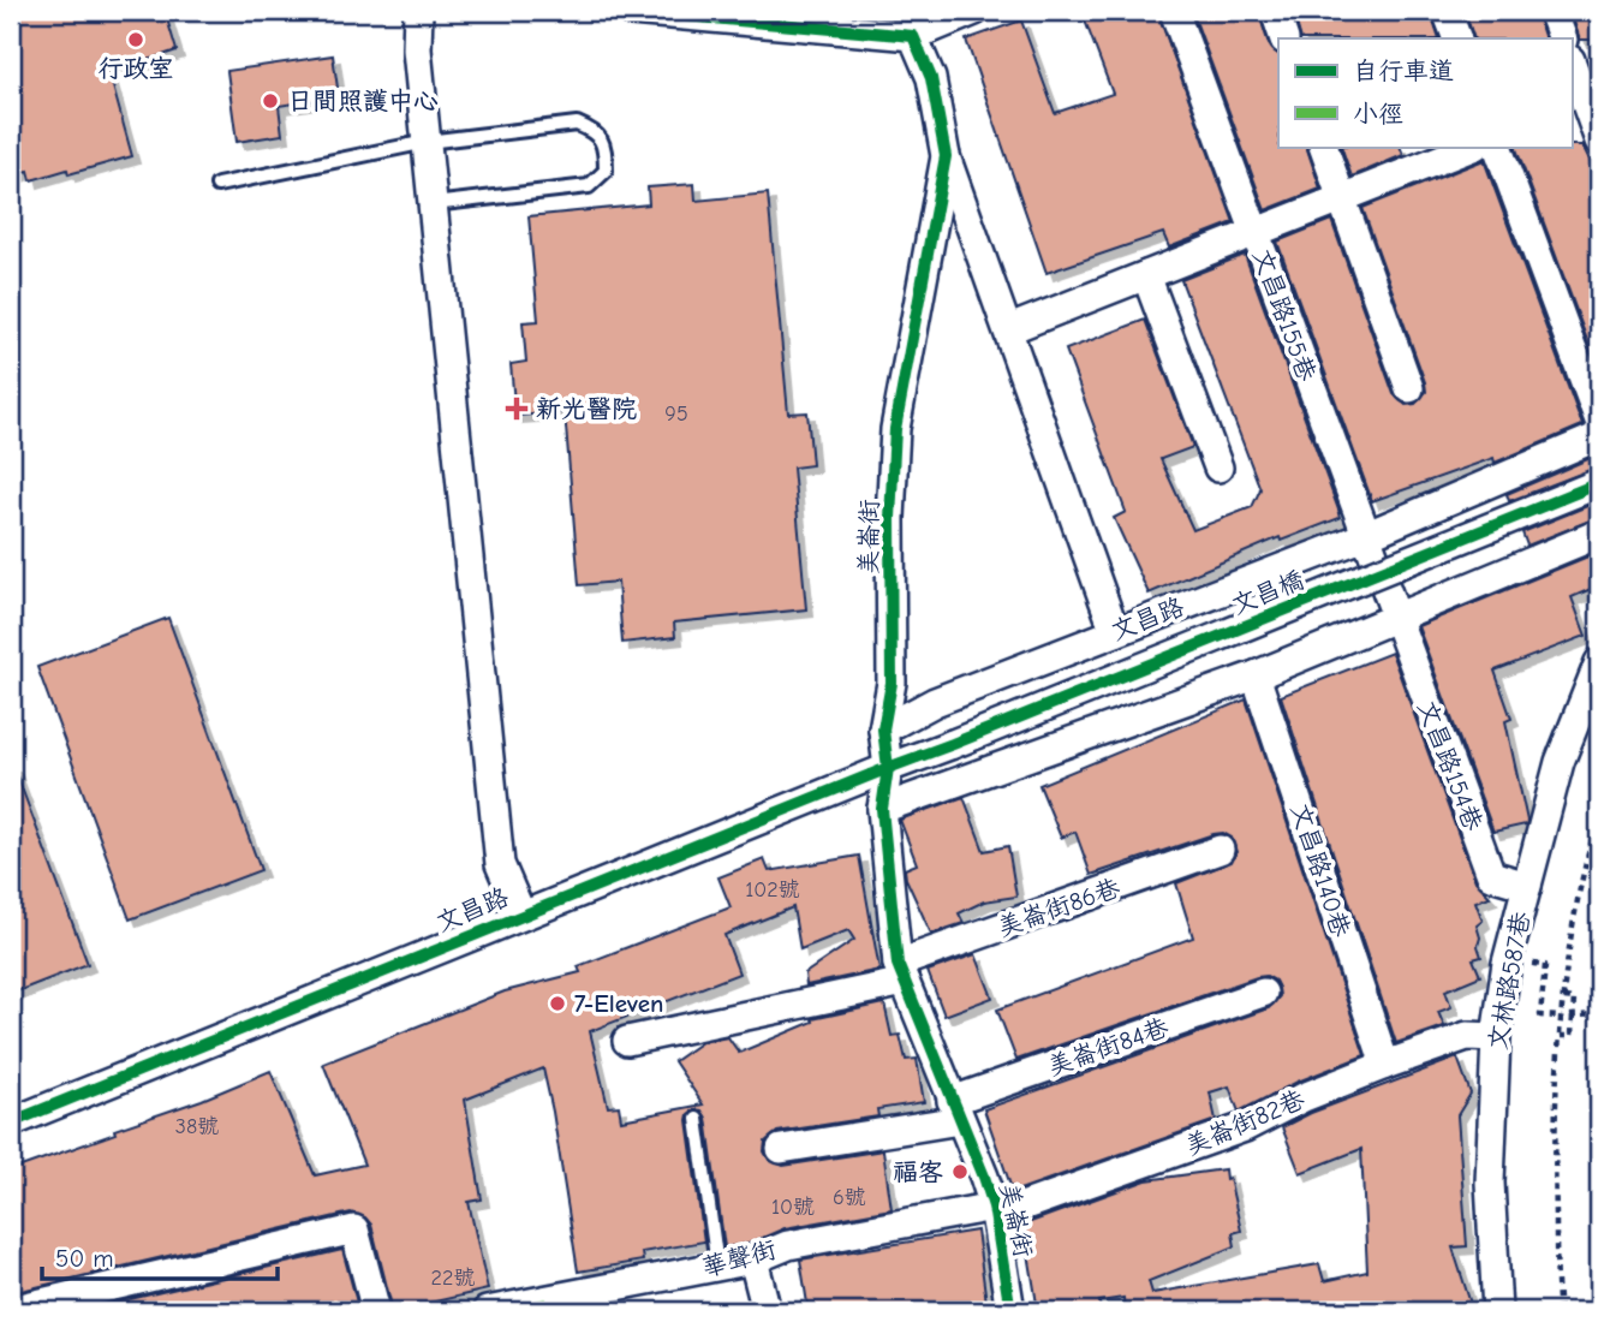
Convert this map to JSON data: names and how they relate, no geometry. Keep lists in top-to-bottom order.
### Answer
{
  "streets": {
    "street": [
      "文昌路155巷",
      "美崙街",
      "文昌橋",
      "文昌路",
      "文昌路154巷",
      "文昌路140巷",
      "美崙街86巷",
      "文林路587巷",
      "美崙街84巷",
      "美崙街82巷",
      "華聲街"
    ]
  },
  "crossings": [
    ["文昌路155巷", "文昌路"],
    ["文昌路155巷", "文昌路154巷"],
    ["美崙街", "文昌路"],
    ["美崙街", "美崙街86巷"],
    ["美崙街", "美崙街84巷"],
    ["美崙街", "美崙街82巷"],
    ["美崙街", "華聲街"],
    ["文昌橋", "文昌路"],
    ["文昌路154巷", "文林路587巷"],
    ["文昌路140巷", "美崙街82巷"],
    ["文林路587巷", "美崙街82巷"],
    ["美崙街82巷", "華聲街"]
  ],
  "places": {
    "other": [
      "行政室",
      "日間照護中心",
      "7-Eleven",
      "福客"
    ],
    "health": ["新光醫院"]
  },
  "house_numbers": [
    "95",
    "102號",
    "38號",
    "6號",
    "10號",
    "22號"
  ],
  "legend": ["自行車道", "小徑"],
  "scale_bar": "50 m"
}
